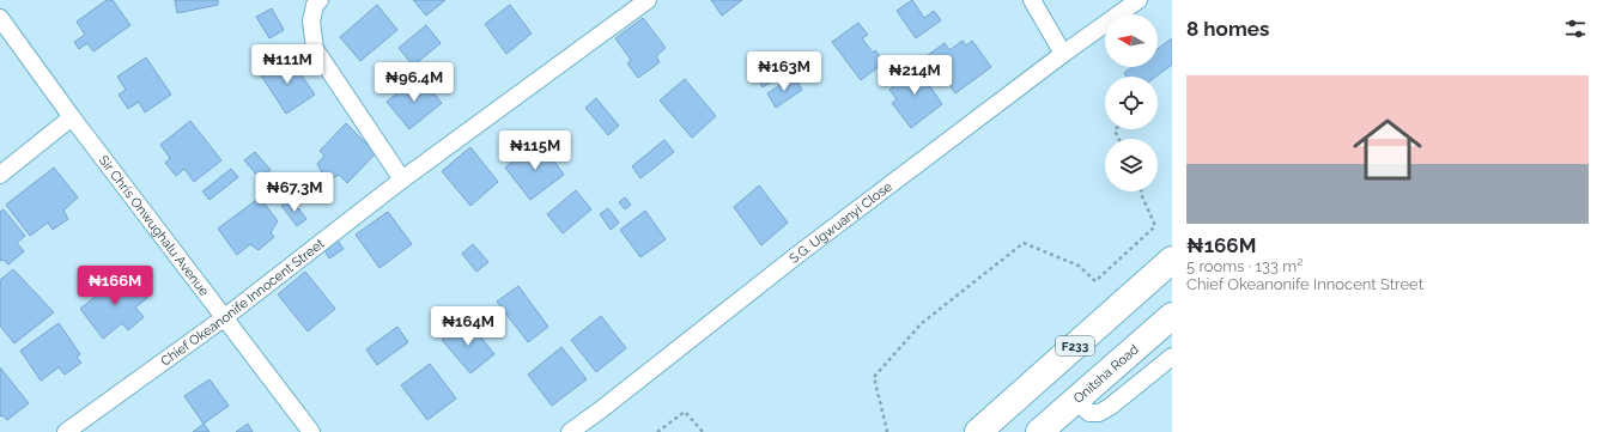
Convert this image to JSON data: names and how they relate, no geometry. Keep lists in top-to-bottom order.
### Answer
{
  "streets": {
    "main road": ["F233", "Onitsha Road"],
    "street": ["S.G. Ugwuanyi Close", "Sir Chris Onwughalu Avenue", "Chief Okeanonife Innocent Street"]
  },
  "crossings": [
    ["Sir Chris Onwughalu Avenue", "Chief Okeanonife Innocent Street"]
  ],
  "north": "left",
  "page": {
    "heading": "8 homes",
    "price": [
      "₦111M",
      "₦163M",
      "₦214M",
      "₦96.4M",
      "₦115M",
      "₦67.3M",
      "₦166M",
      "₦164M"
    ],
    "list": [
      {
        "name": "₦166M",
        "note": "5 rooms · 133 m² · Chief Okeanonife Innocent Street"
      }
    ]
  }
}
